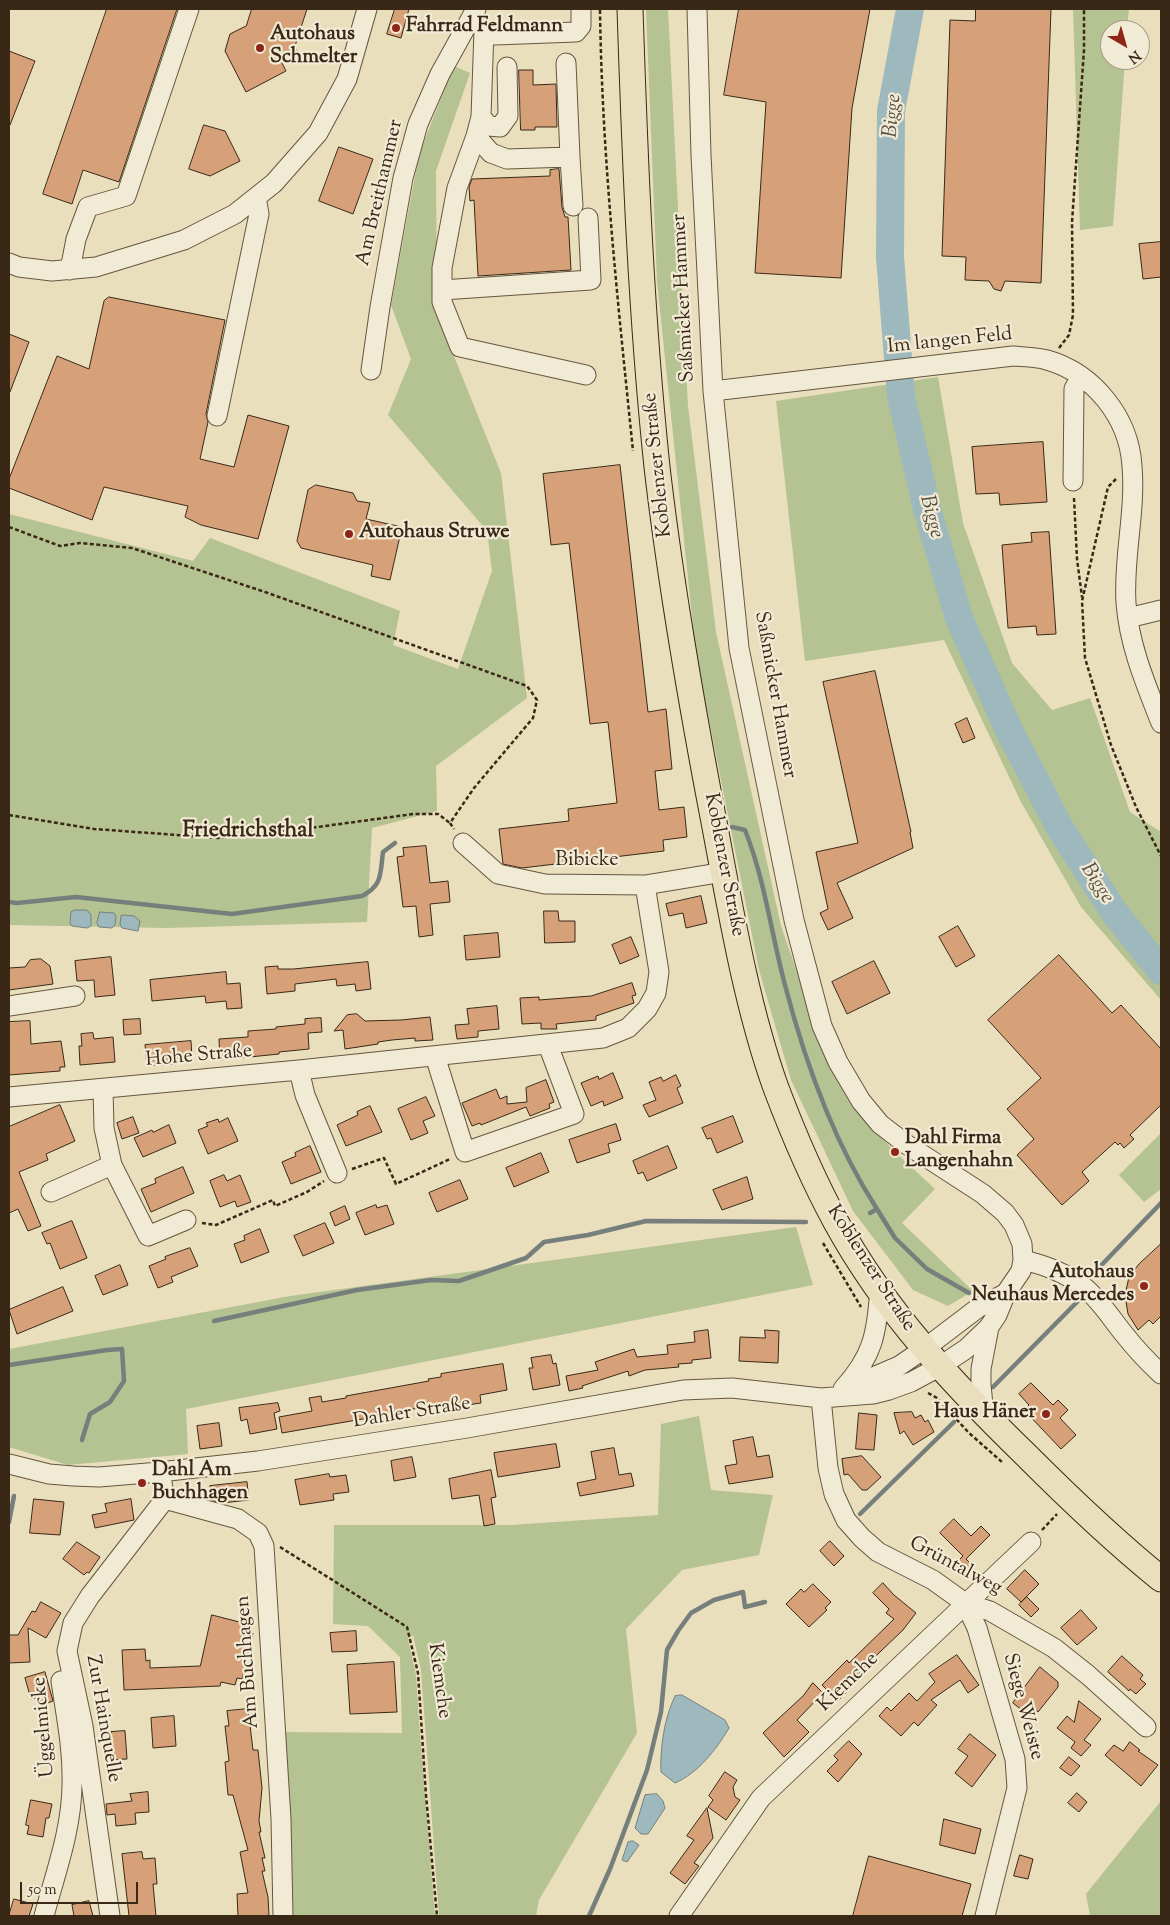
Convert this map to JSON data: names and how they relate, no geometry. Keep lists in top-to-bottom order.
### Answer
{
  "streets": {
    "main road": ["Koblenzer Straße"],
    "street": [
      "Am Breithammer",
      "Saßmicker Hammer",
      "Im langen Feld",
      "Bibicke",
      "Hohe Straße",
      "Dahler Straße",
      "Grüntalweg",
      "Am Buchhagen",
      "Kiemche",
      "Siege Weiste",
      "Zur Hainquelle",
      "Üggelmicke"
    ]
  },
  "crossings": [
    ["Saßmicker Hammer", "Im langen Feld"],
    ["Koblenzer Straße", "Bibicke"],
    ["Koblenzer Straße", "Dahler Straße"],
    ["Bibicke", "Hohe Straße"],
    ["Dahler Straße", "Grüntalweg"],
    ["Grüntalweg", "Kiemche"],
    ["Grüntalweg", "Siege Weiste"],
    ["Am Buchhagen", "Kiemche"],
    ["Kiemche", "Siege Weiste"],
    ["Zur Hainquelle", "Üggelmicke"]
  ],
  "districts": ["Friedrichsthal"],
  "water": ["Bigge"],
  "places": [
    "Fahrrad Feldmann",
    "Autohaus Schmelter",
    "Autohaus Struwe",
    "Dahl Firma Langenhahn",
    "Autohaus Neuhaus Mercedes",
    "Haus Häner",
    "Dahl Am Buchhagen"
  ],
  "scale_bar": "50 m",
  "north": "bottom right"
}
